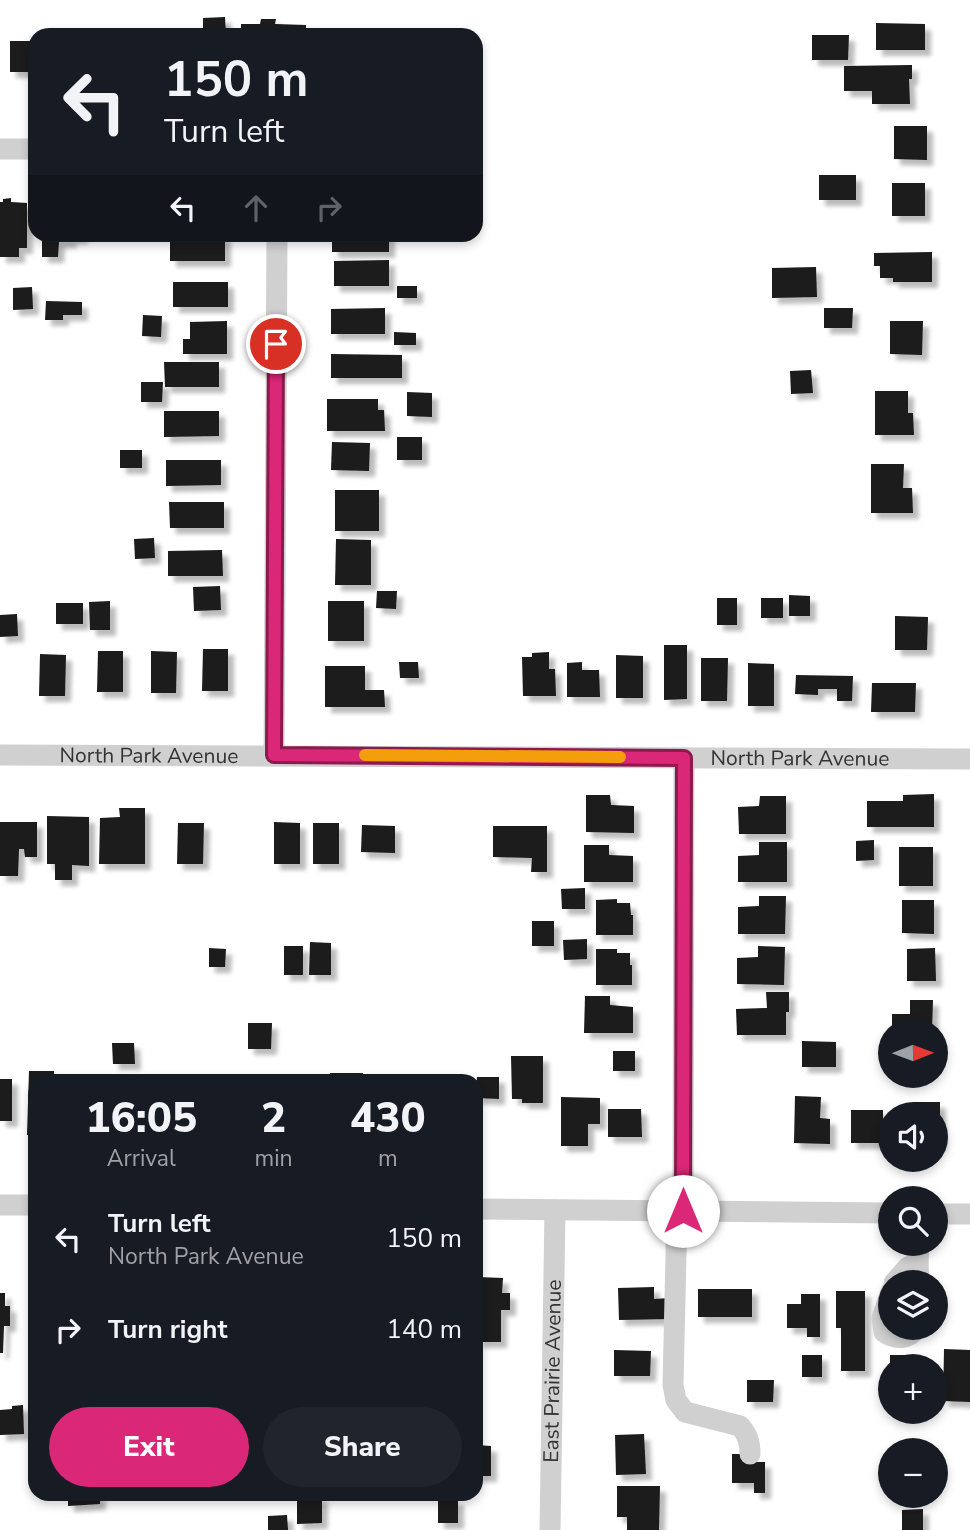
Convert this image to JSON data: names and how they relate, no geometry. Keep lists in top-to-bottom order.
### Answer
{
  "streets": {
    "street": ["North Park Avenue", "East Prairie Avenue"]
  },
  "north": "right",
  "page": {
    "turn": ["150 m", "Turn left"],
    "map_buttons": ["+", "−"],
    "eta": [
      "16:05",
      "Arrival",
      "2",
      "min",
      "430",
      "m"
    ],
    "list": [
      {
        "name": "Turn left",
        "note": "North Park Avenue",
        "value": "150 m"
      },
      {
        "name": "Turn right",
        "value": "140 m"
      }
    ],
    "buttons": ["Exit", "Share"]
  }
}
